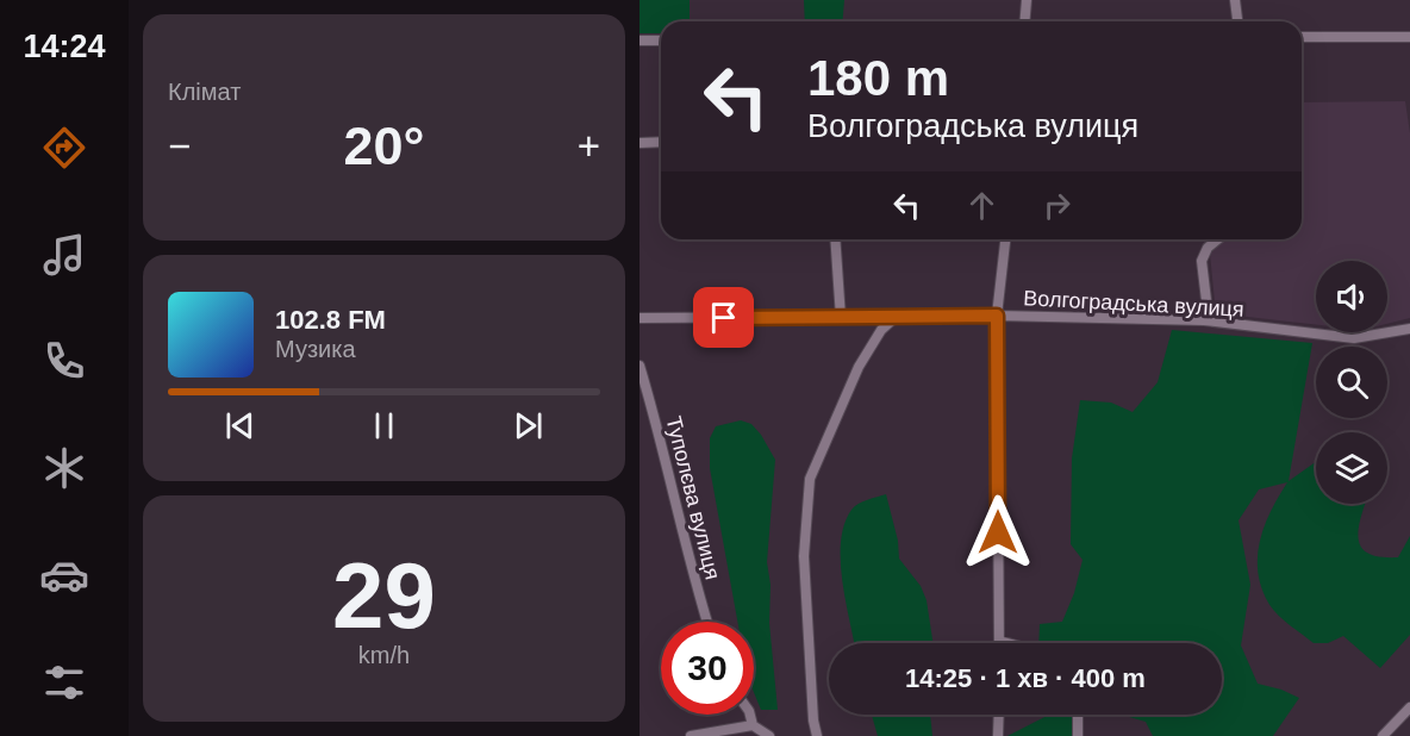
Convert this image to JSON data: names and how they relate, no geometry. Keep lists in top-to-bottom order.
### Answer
{
  "streets": {
    "street": ["Волгоградська вулиця", "Туполєва вулиця"]
  },
  "page": {
    "tabs": "14:24",
    "tile": [
      "Клімат",
      ["29", "km/h"]
    ],
    "turn": ["180 m", "Волгоградська вулиця"],
    "heat": ["−", "20°", "+"],
    "song": ["102.8 FM", "Музика"],
    "limit": "30",
    "trip": "14:25 · 1 хв · 400 m"
  }
}
